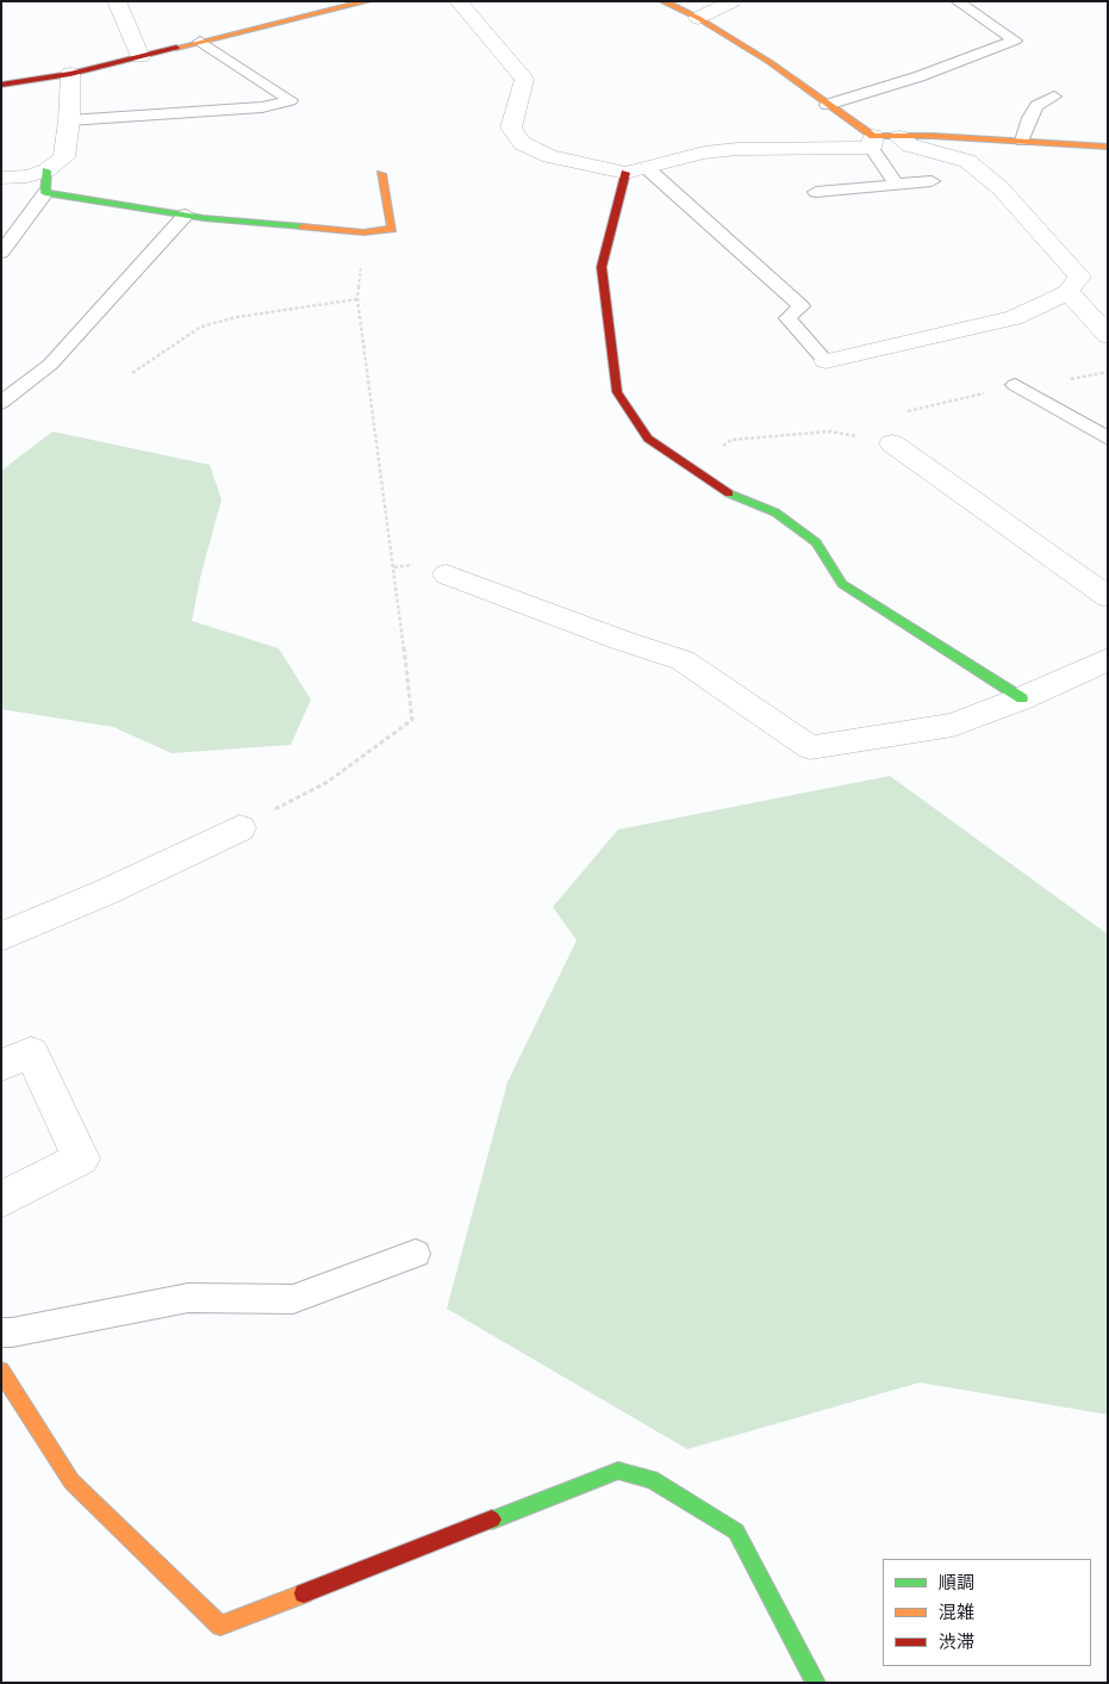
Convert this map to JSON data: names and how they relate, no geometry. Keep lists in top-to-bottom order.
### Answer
{
  "legend": ["順調", "混雑", "渋滞"]
}
